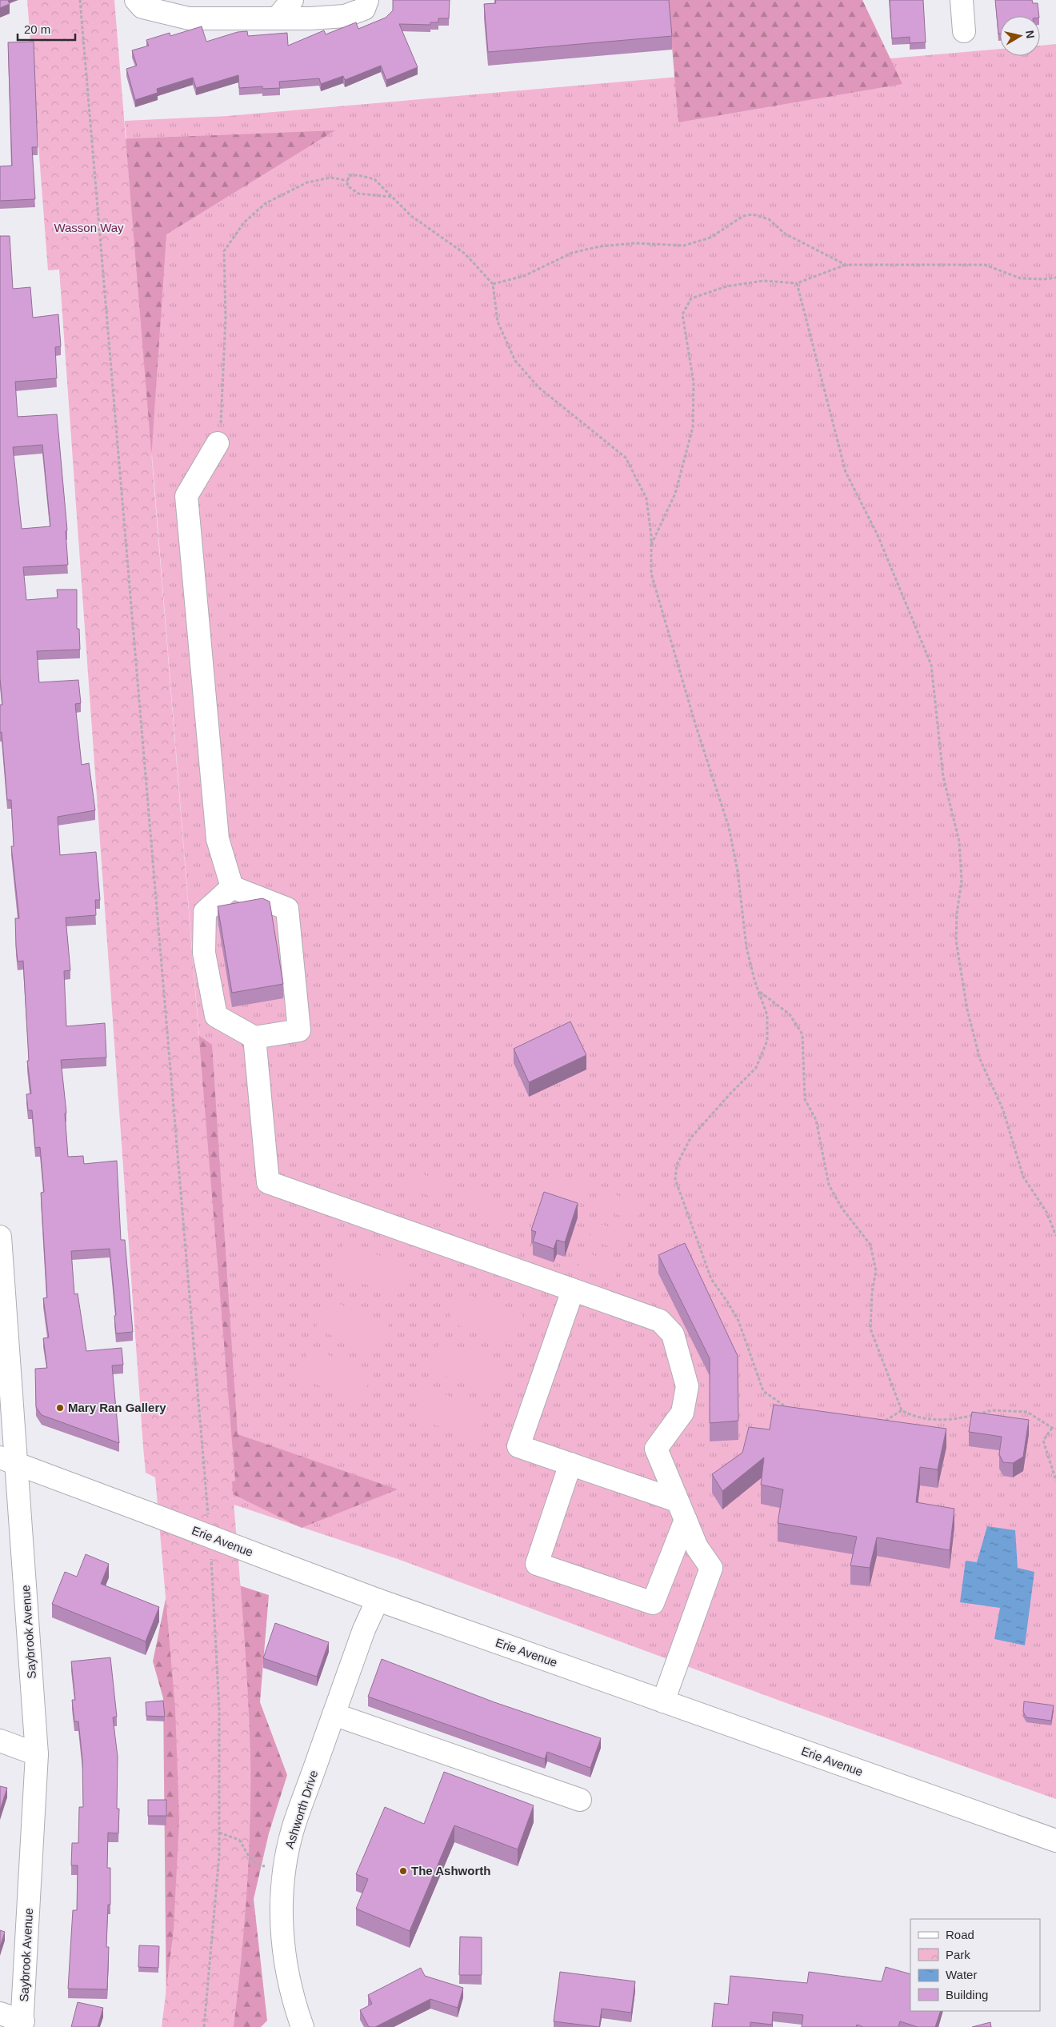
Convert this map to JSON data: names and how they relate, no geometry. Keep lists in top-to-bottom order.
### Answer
{
  "streets": {
    "street": ["Erie Avenue", "Saybrook Avenue", "Ashworth Drive"]
  },
  "crossings": [
    ["Erie Avenue", "Saybrook Avenue"],
    ["Erie Avenue", "Ashworth Drive"]
  ],
  "parks": ["Wasson Way"],
  "places": ["Mary Ran Gallery", "The Ashworth"],
  "legend": [
    "Road",
    "Park",
    "Water",
    "Building"
  ],
  "scale_bar": "20 m",
  "north": "right"
}
